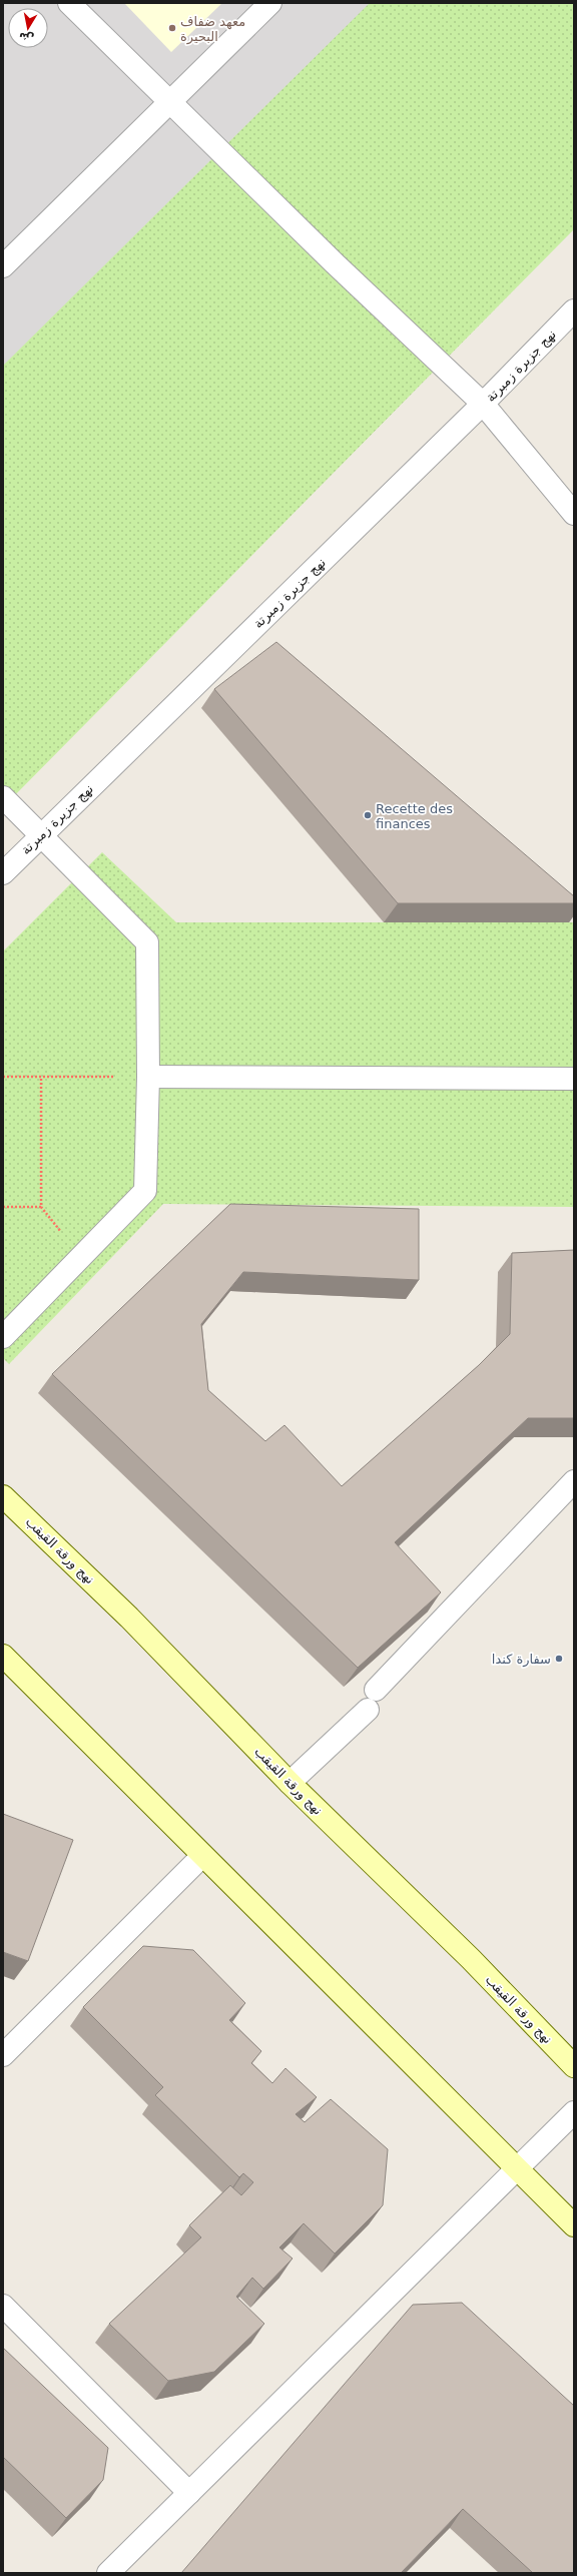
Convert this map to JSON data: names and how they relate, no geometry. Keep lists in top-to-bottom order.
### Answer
{
  "streets": {
    "main road": ["نهج ورقة القيقب"],
    "street": ["نهج جزيرة زمبرتة"]
  },
  "places": ["معهد ضفاف البحيرة", "Recette des finances", "سفارة كندا"],
  "north": "bottom"
}
